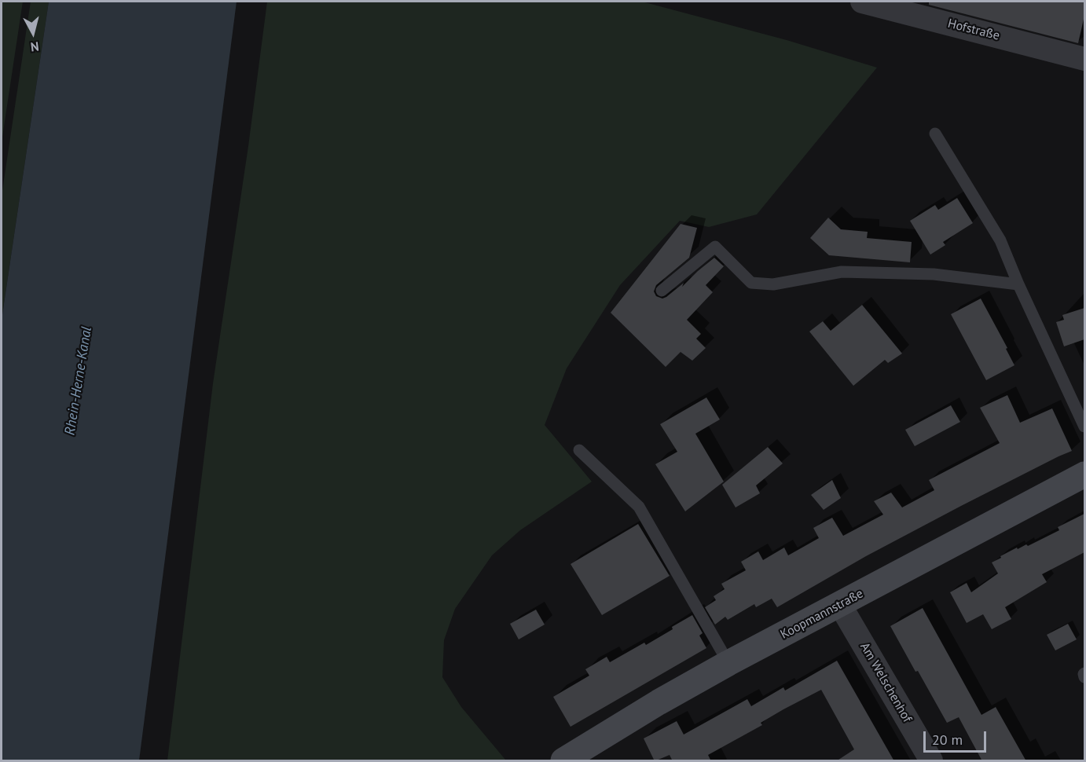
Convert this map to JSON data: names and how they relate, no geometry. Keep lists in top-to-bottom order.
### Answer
{
  "streets": {
    "street": ["Hofstraße", "Koopmannstraße", "Am Welschenhof"]
  },
  "crossings": [
    ["Koopmannstraße", "Am Welschenhof"]
  ],
  "water": ["Rhein-Herne-Kanal"],
  "scale_bar": "20 m",
  "north": "bottom"
}
